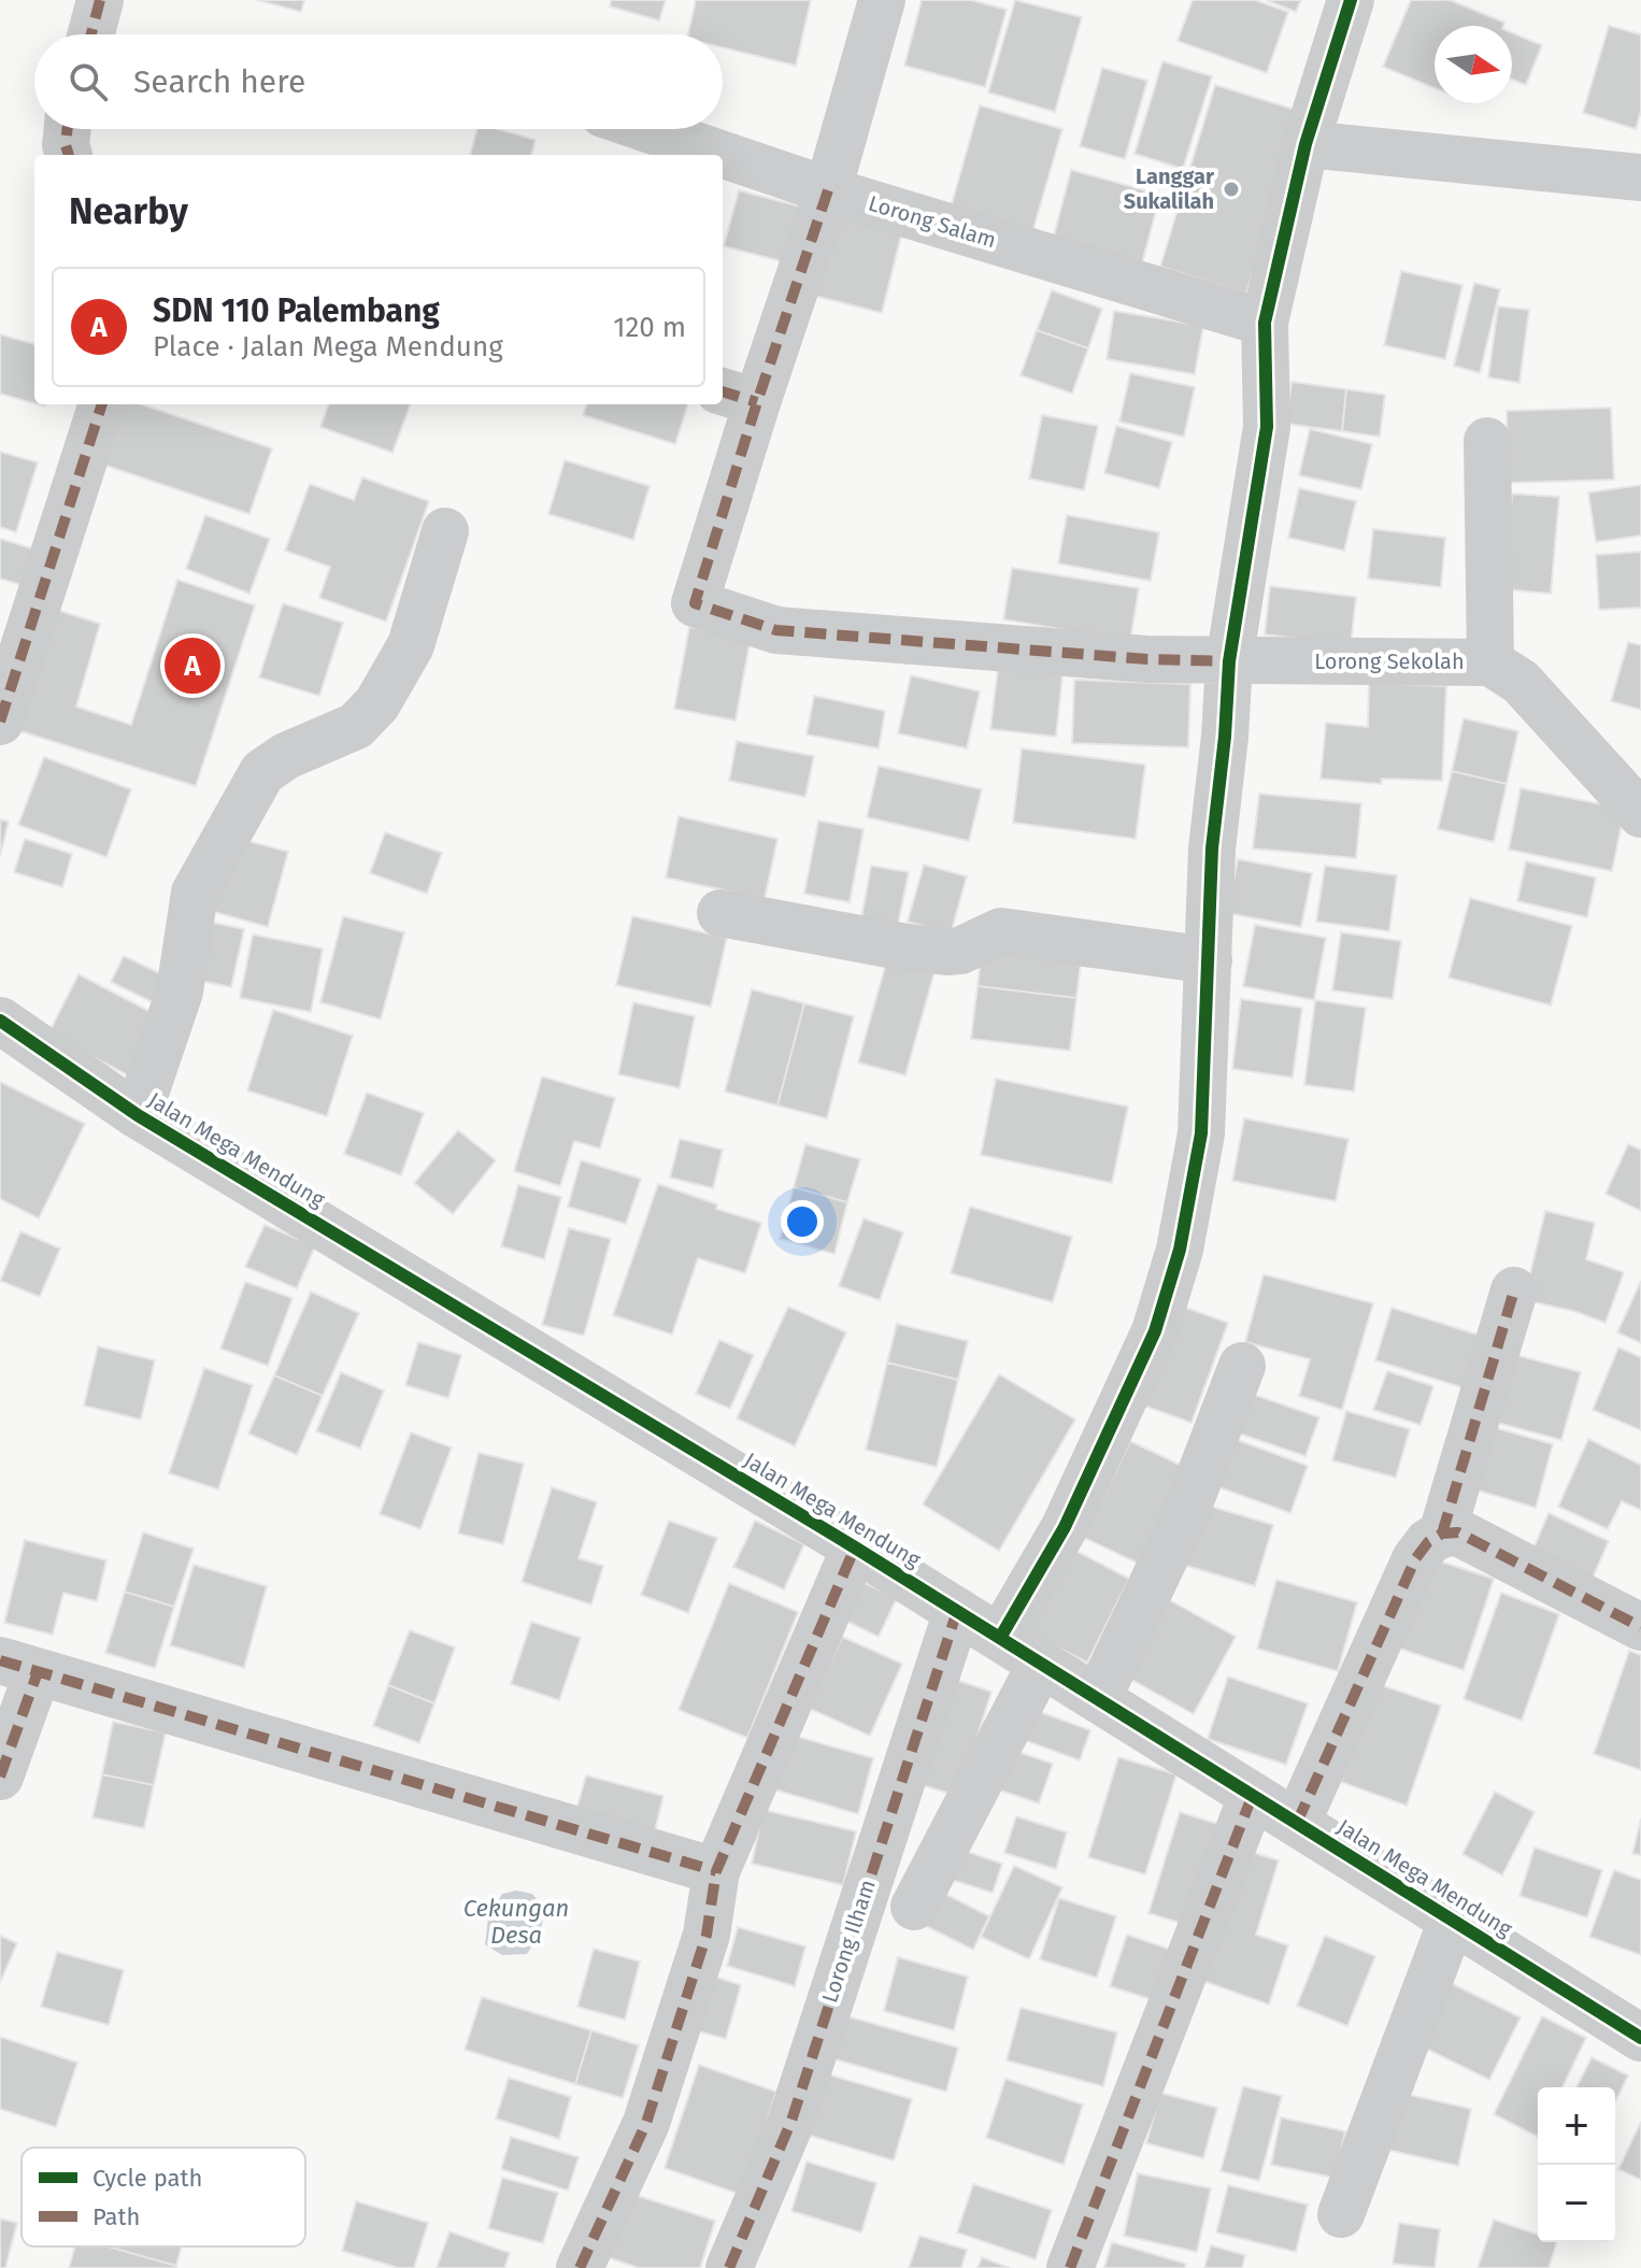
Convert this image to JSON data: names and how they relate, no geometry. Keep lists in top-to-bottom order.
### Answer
{
  "streets": {
    "street": [
      "Lorong Salam",
      "Lorong Sekolah",
      "Jalan Mega Mendung",
      "Lorong Ilham"
    ]
  },
  "crossings": [
    ["Jalan Mega Mendung", "Lorong Ilham"]
  ],
  "water": ["Cekungan Desa"],
  "places": ["Langgar Sukalilah"],
  "legend": ["Cycle path", "Path"],
  "north": "right",
  "page": {
    "search": "Search here",
    "heading": "Nearby",
    "list": [
      {
        "mark": "A",
        "name": "SDN 110 Palembang",
        "note": "Place · Jalan Mega Mendung",
        "value": "120 m"
      }
    ],
    "pins": "A",
    "map_buttons": ["+", "−"]
  }
}
